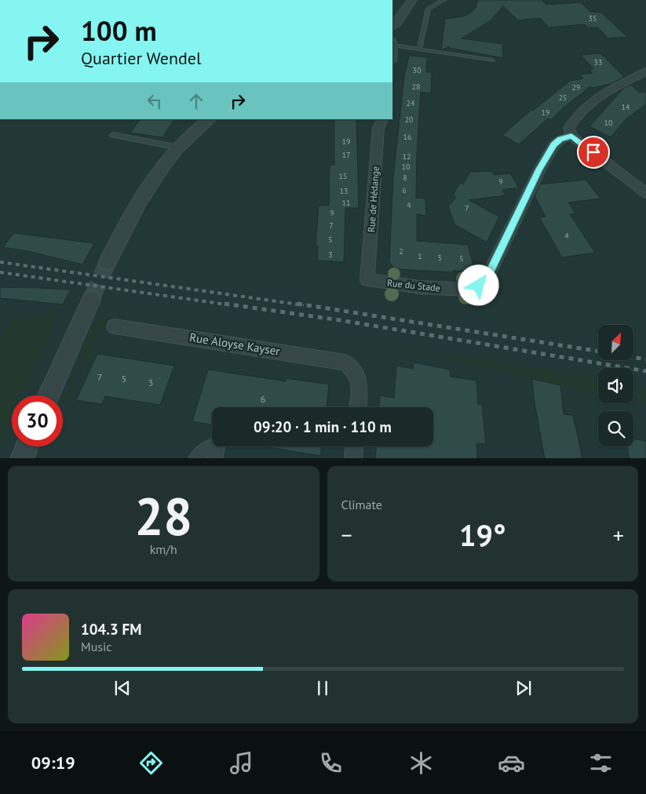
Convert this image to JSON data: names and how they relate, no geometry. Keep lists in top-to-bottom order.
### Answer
{
  "streets": {
    "street": ["Rue de Hédange", "Rue du Stade", "Rue Aloyse Kayser"]
  },
  "crossings": [
    ["Rue de Hédange", "Rue du Stade"]
  ],
  "house_numbers": [
    "35",
    "33",
    "30",
    "28",
    "29",
    "25",
    "24",
    "14",
    "19",
    "20",
    "10",
    "16",
    "19",
    "17",
    "12",
    "10",
    "15",
    "8",
    "9",
    "6",
    "13",
    "11",
    "4",
    "7",
    "9",
    "7",
    "4",
    "5",
    "2",
    "3",
    "1",
    "3",
    "5",
    "7",
    "5",
    "3",
    "6"
  ],
  "north": "top right",
  "page": {
    "turn": ["100 m", "Quartier Wendel"],
    "limit": "30",
    "trip": "09:20 · 1 min · 110 m",
    "tile": [
      ["28", "km/h"],
      "Climate"
    ],
    "heat": ["−", "19°", "+"],
    "song": ["104.3 FM", "Music"],
    "tabs": "09:19"
  }
}
